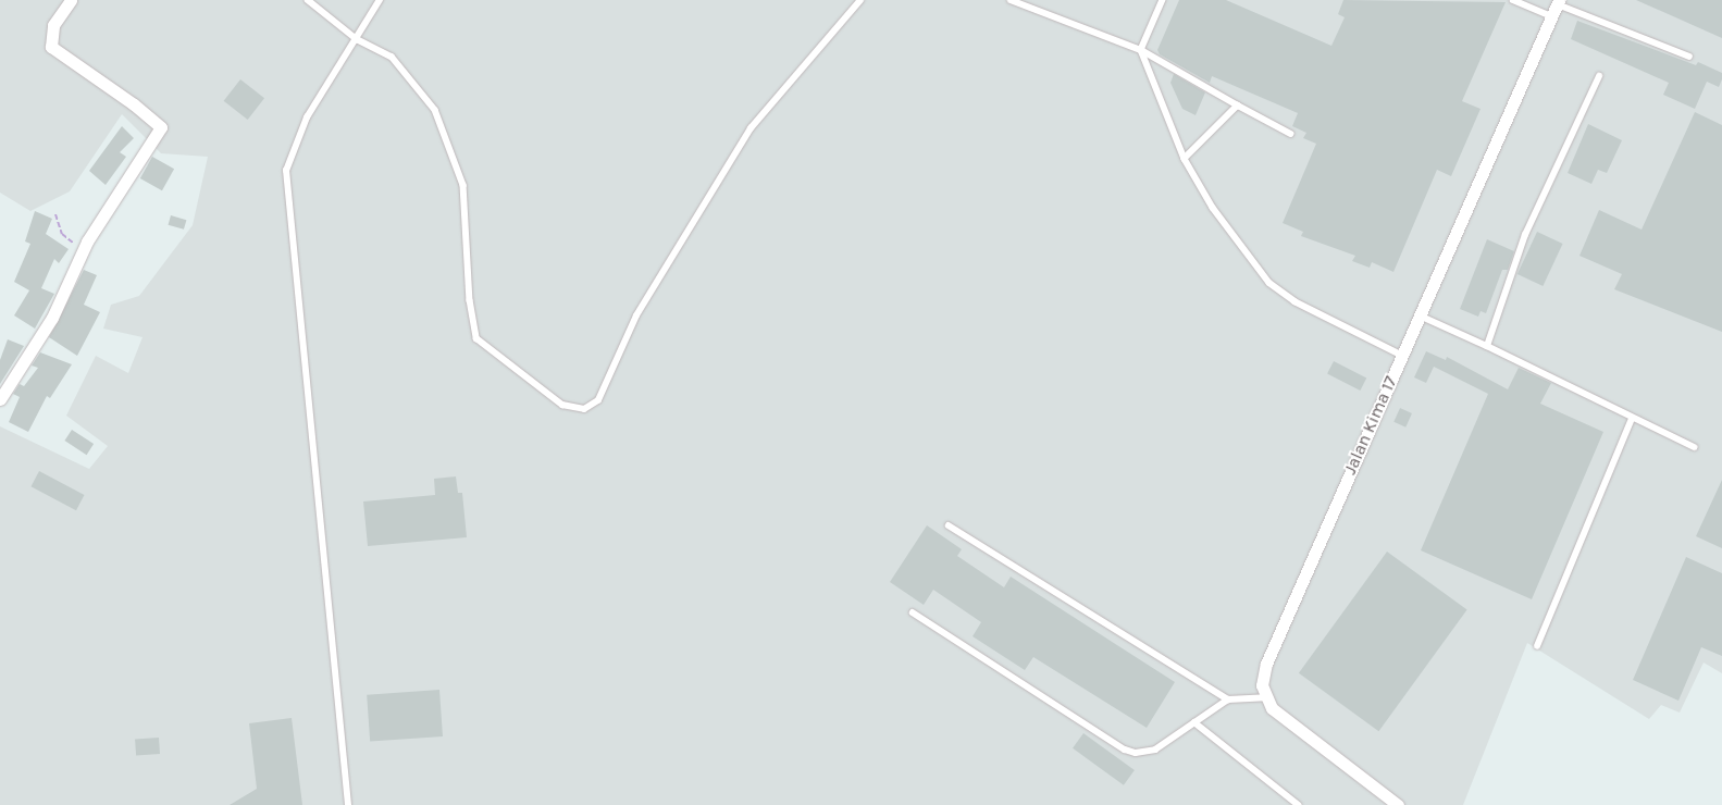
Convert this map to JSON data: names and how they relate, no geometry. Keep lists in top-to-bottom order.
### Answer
{
  "streets": {
    "street": ["Jalan Kima 17"]
  }
}
